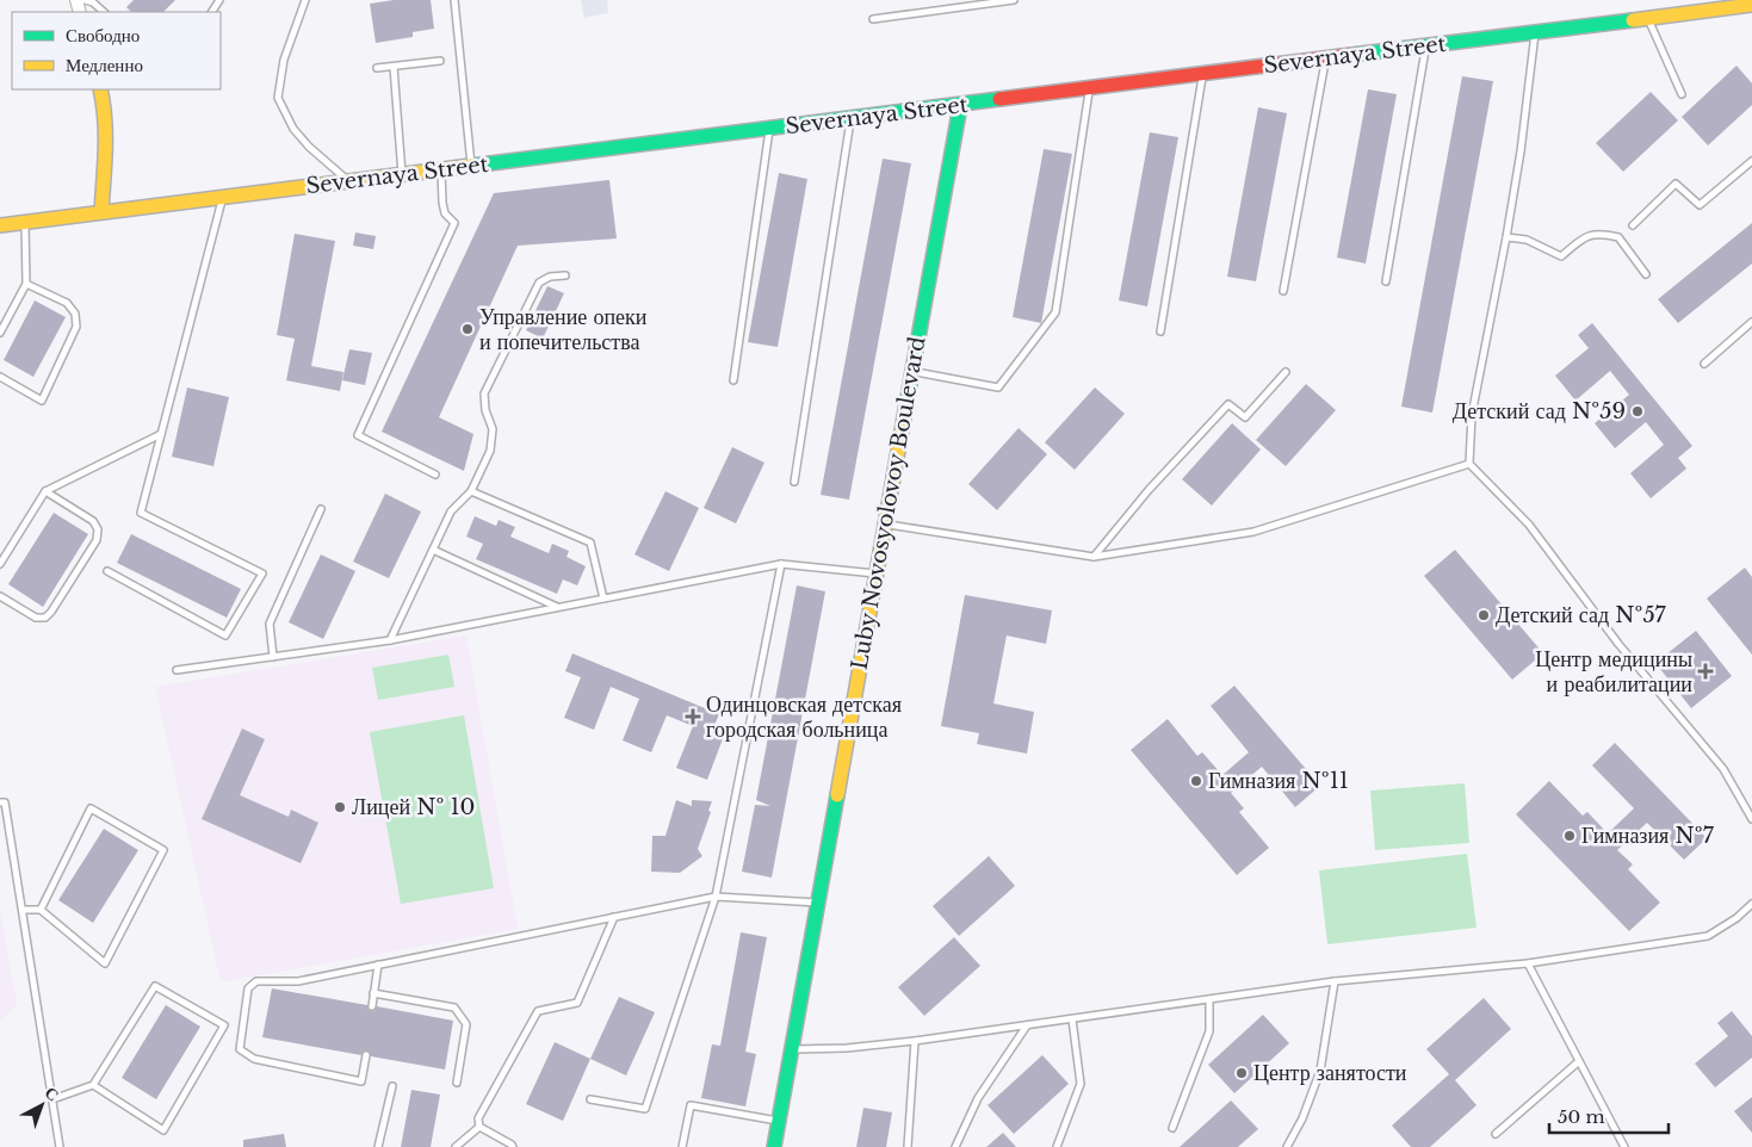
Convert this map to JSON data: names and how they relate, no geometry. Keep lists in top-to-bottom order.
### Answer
{
  "streets": {
    "street": ["Severnaya Street", "Luby Novosyolovoy Boulevard"]
  },
  "crossings": [
    ["Severnaya Street", "Luby Novosyolovoy Boulevard"]
  ],
  "places": {
    "other": [
      "Управление опеки и попечительства",
      "Детский сад №59",
      "Детский сад №57",
      "Гимназия №11",
      "Лицей № 10",
      "Гимназия №7",
      "Центр занятости"
    ],
    "health": ["Центр медицины и реабилитации", "Одинцовская детская городская больница"]
  },
  "legend": ["Свободно", "Медленно"],
  "scale_bar": "50 m",
  "north": "top right"
}
